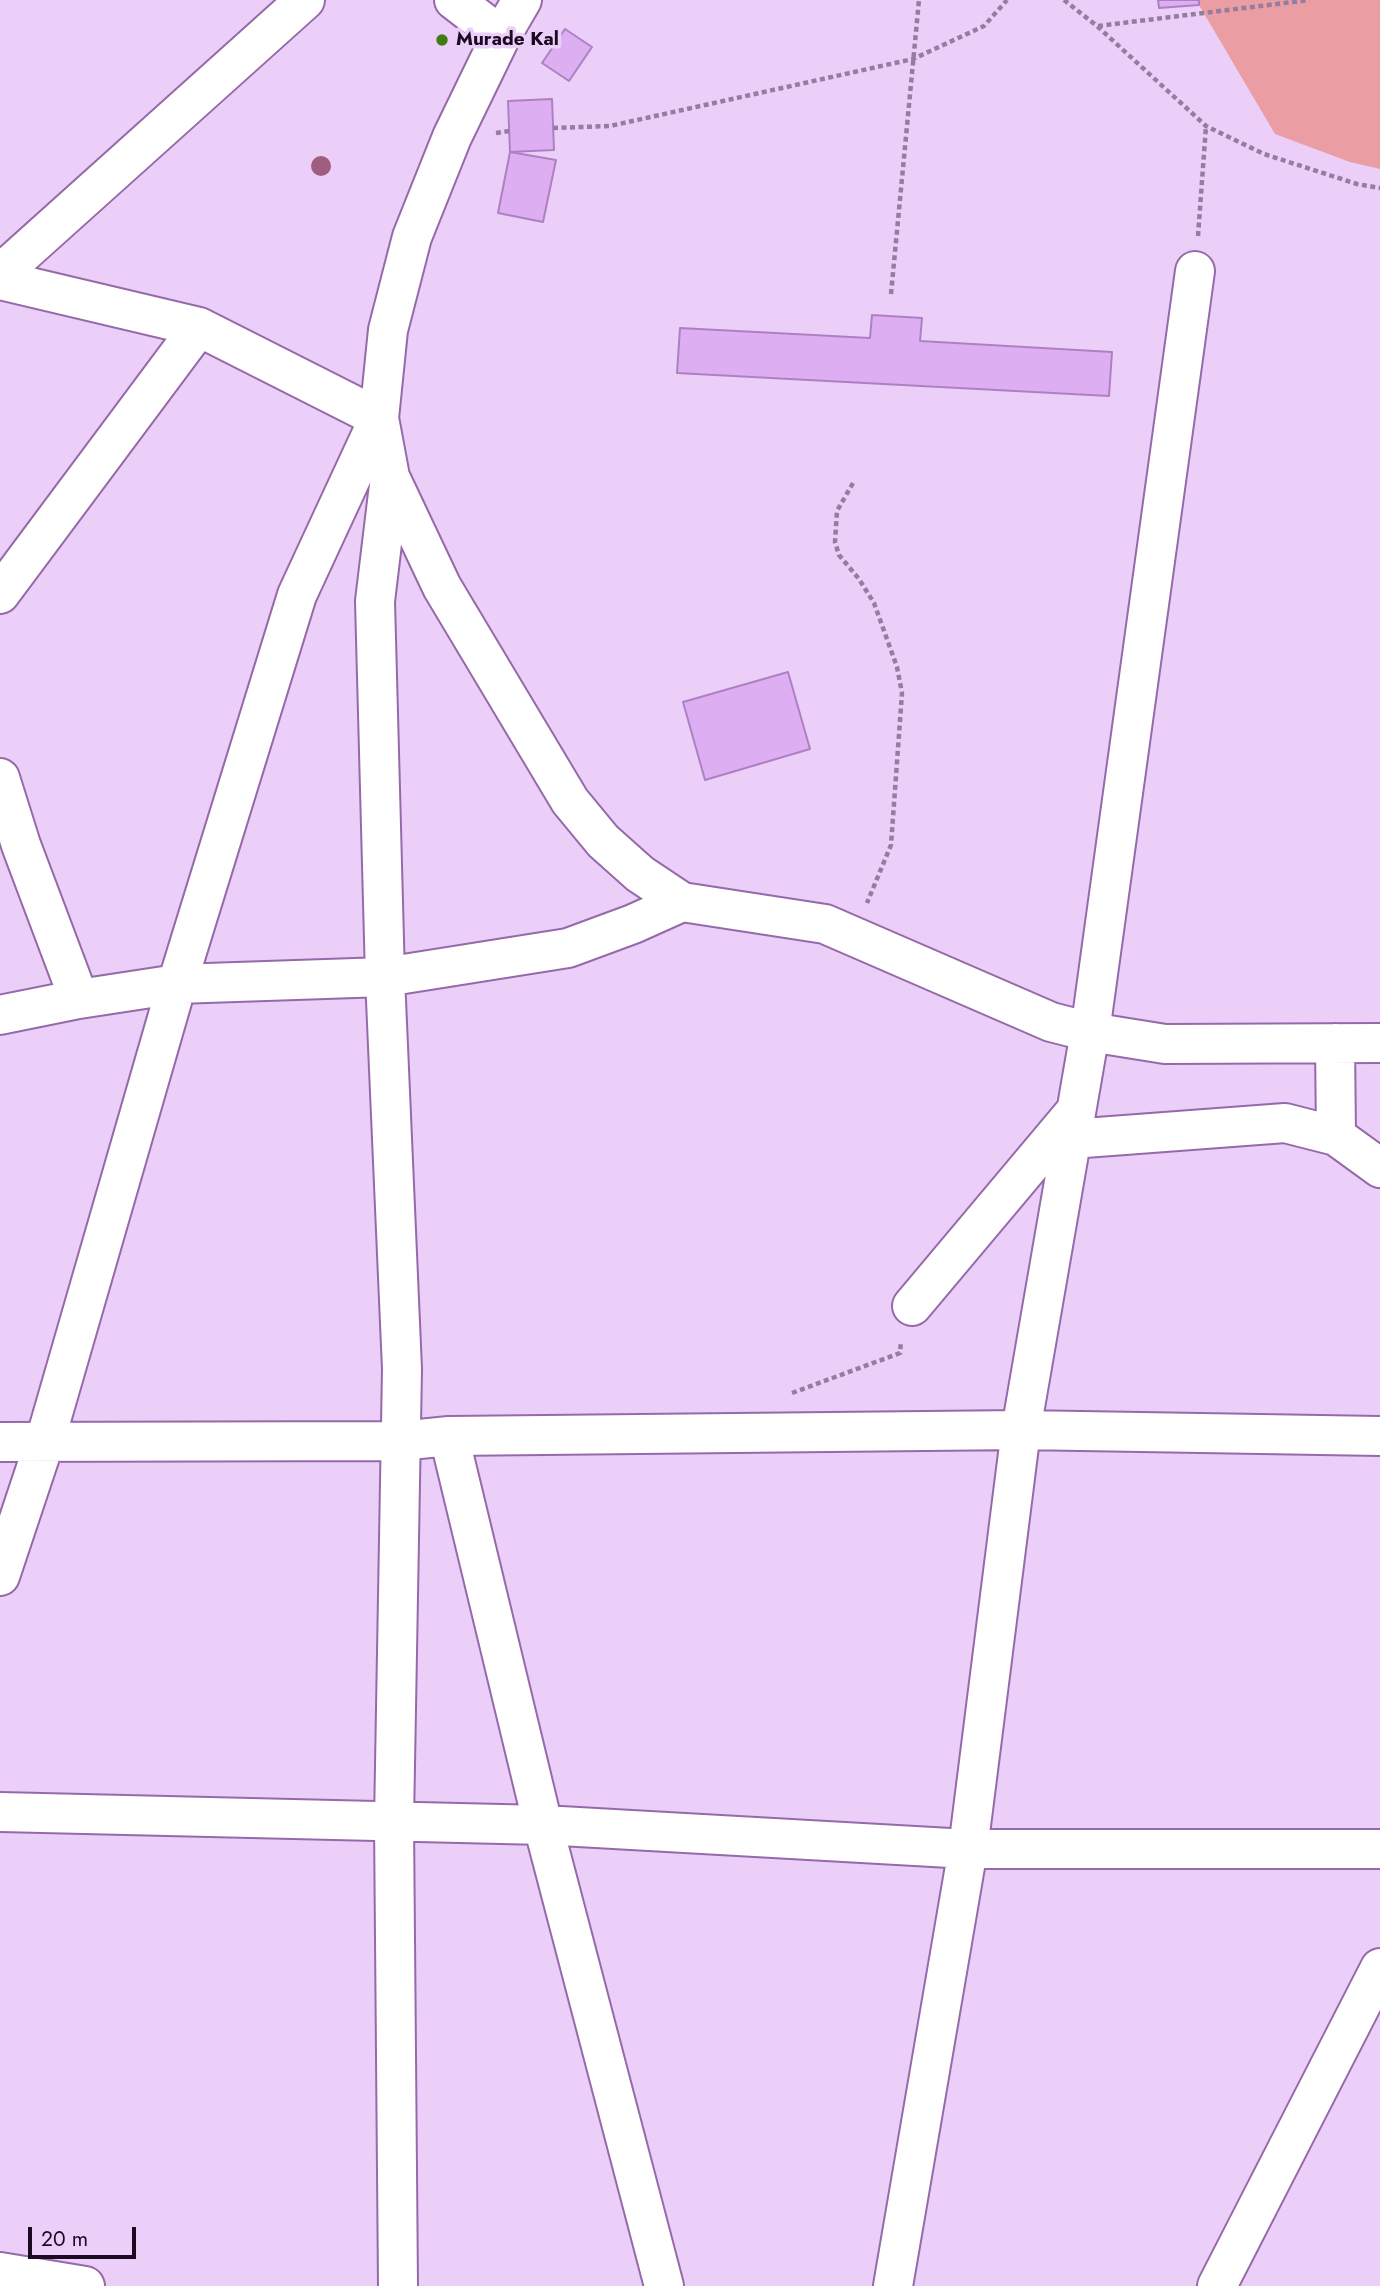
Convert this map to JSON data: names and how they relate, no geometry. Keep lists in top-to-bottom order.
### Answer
{
  "places": ["Murade Kal"],
  "scale_bar": "20 m"
}
